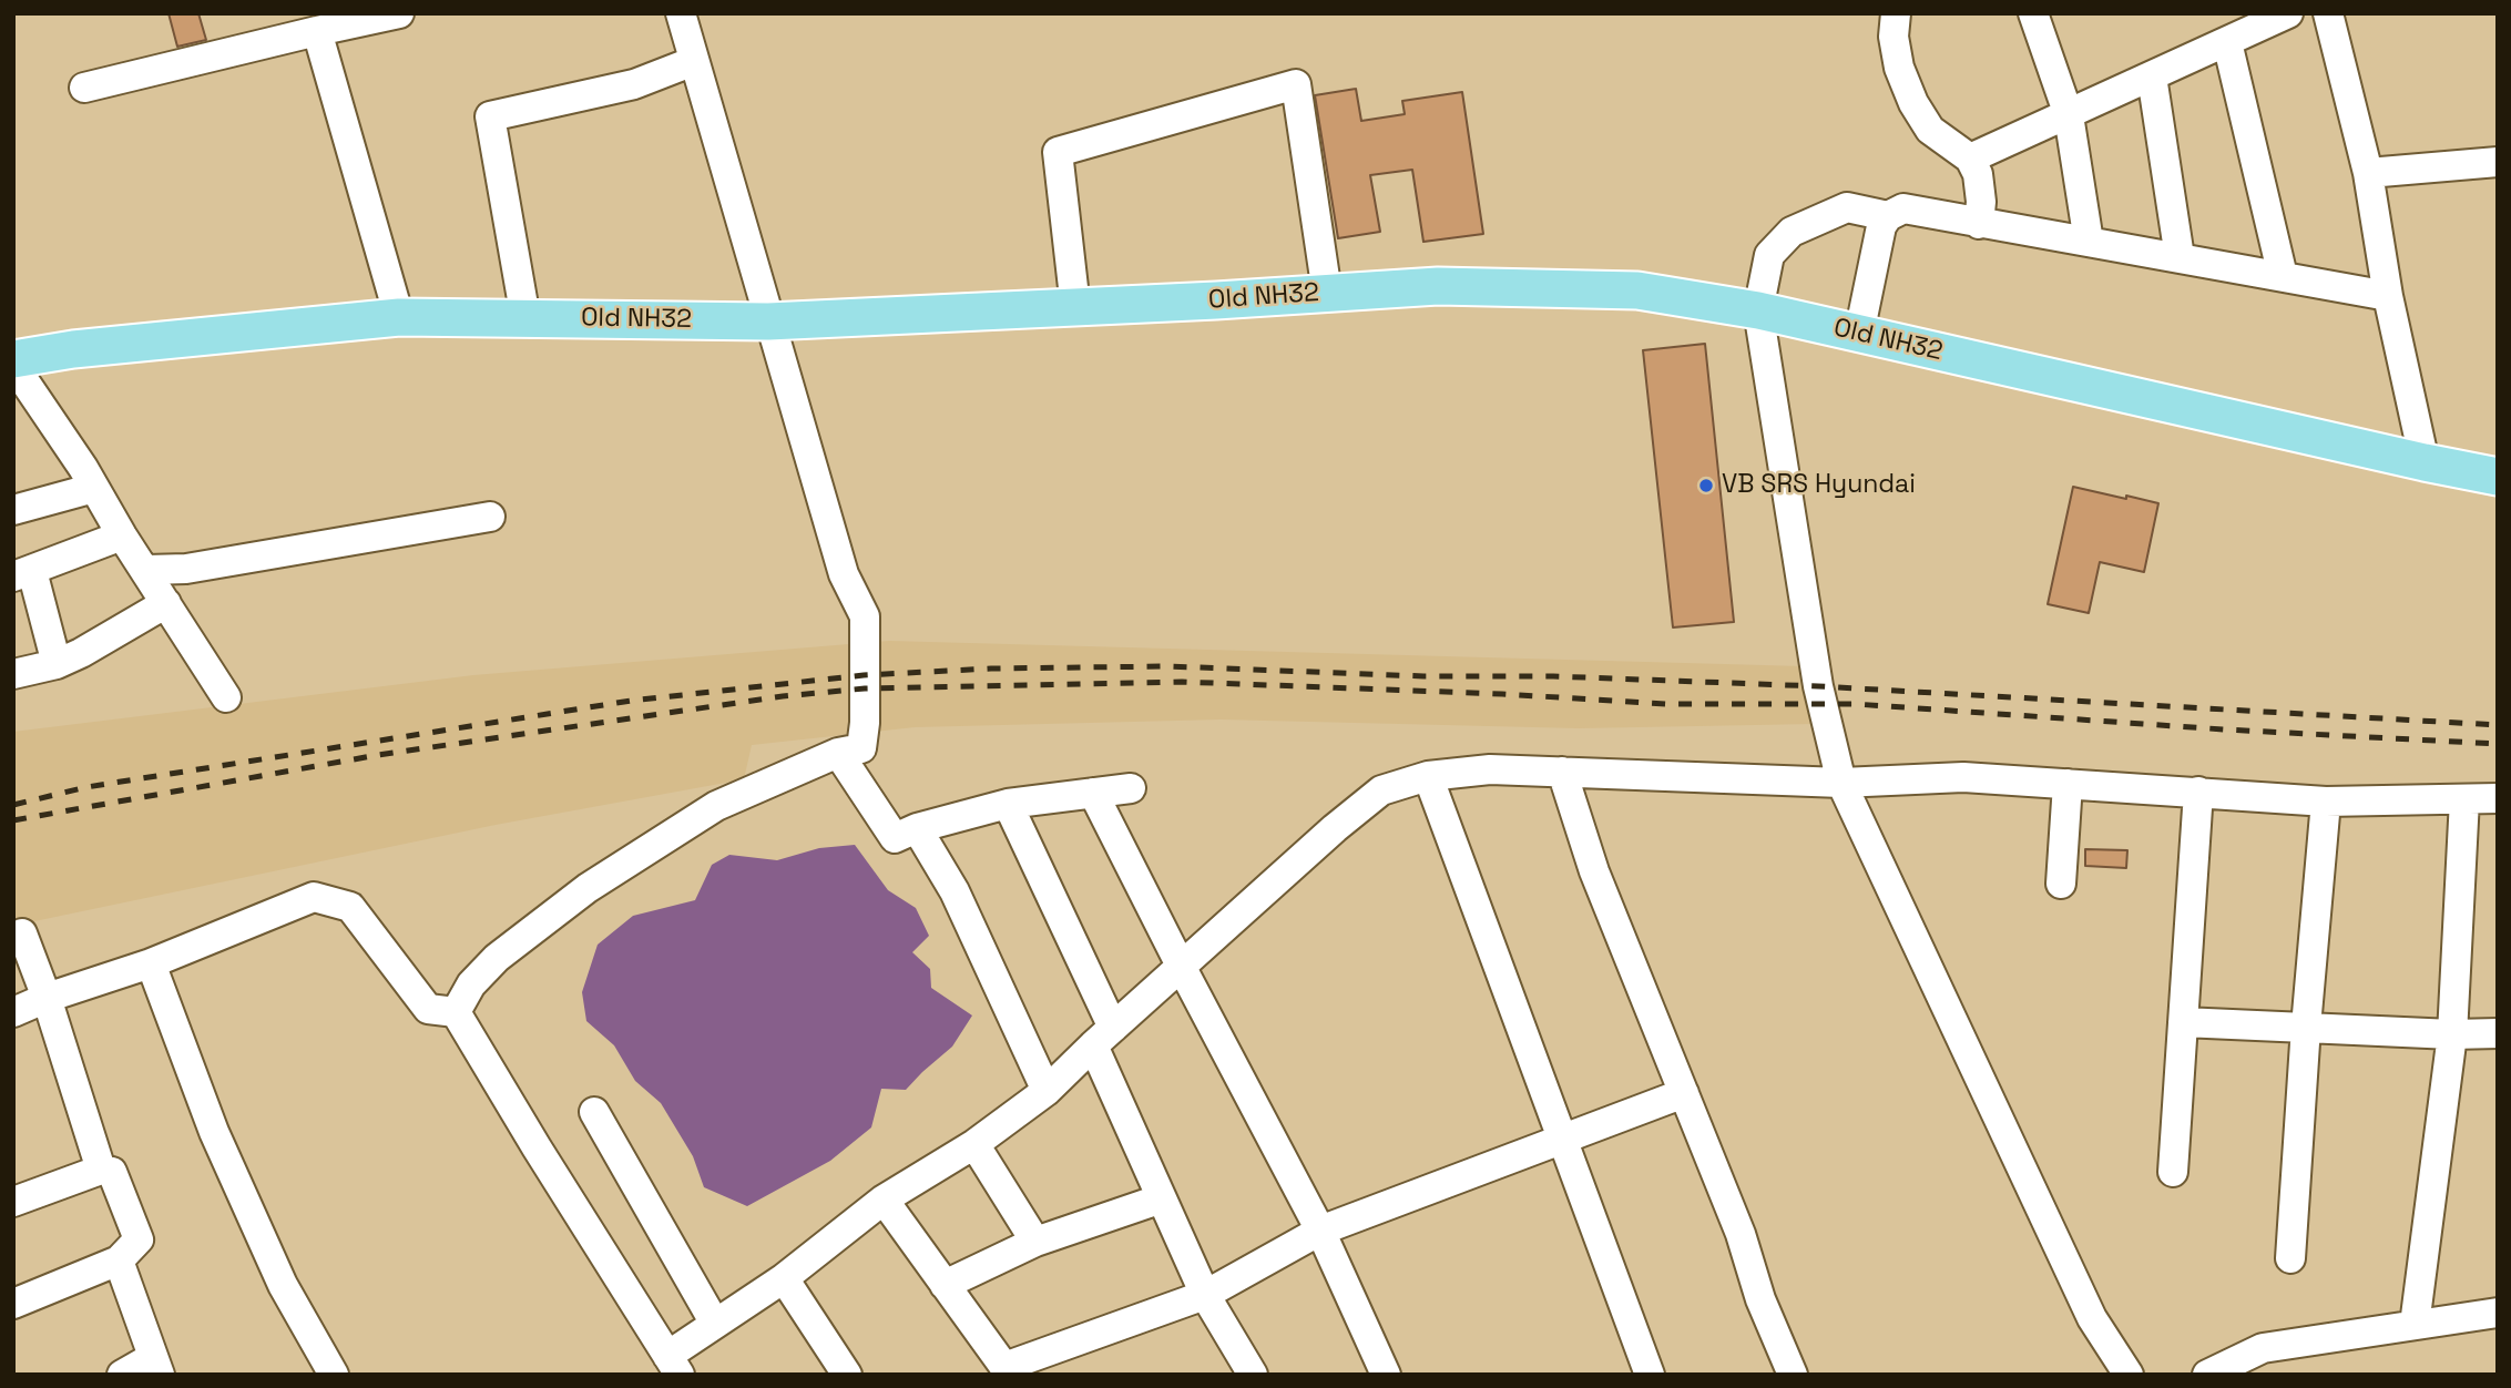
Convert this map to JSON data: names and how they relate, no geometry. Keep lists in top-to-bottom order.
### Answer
{
  "streets": {
    "main road": ["Old NH32"]
  },
  "places": ["VB SRS Hyundai"]
}
